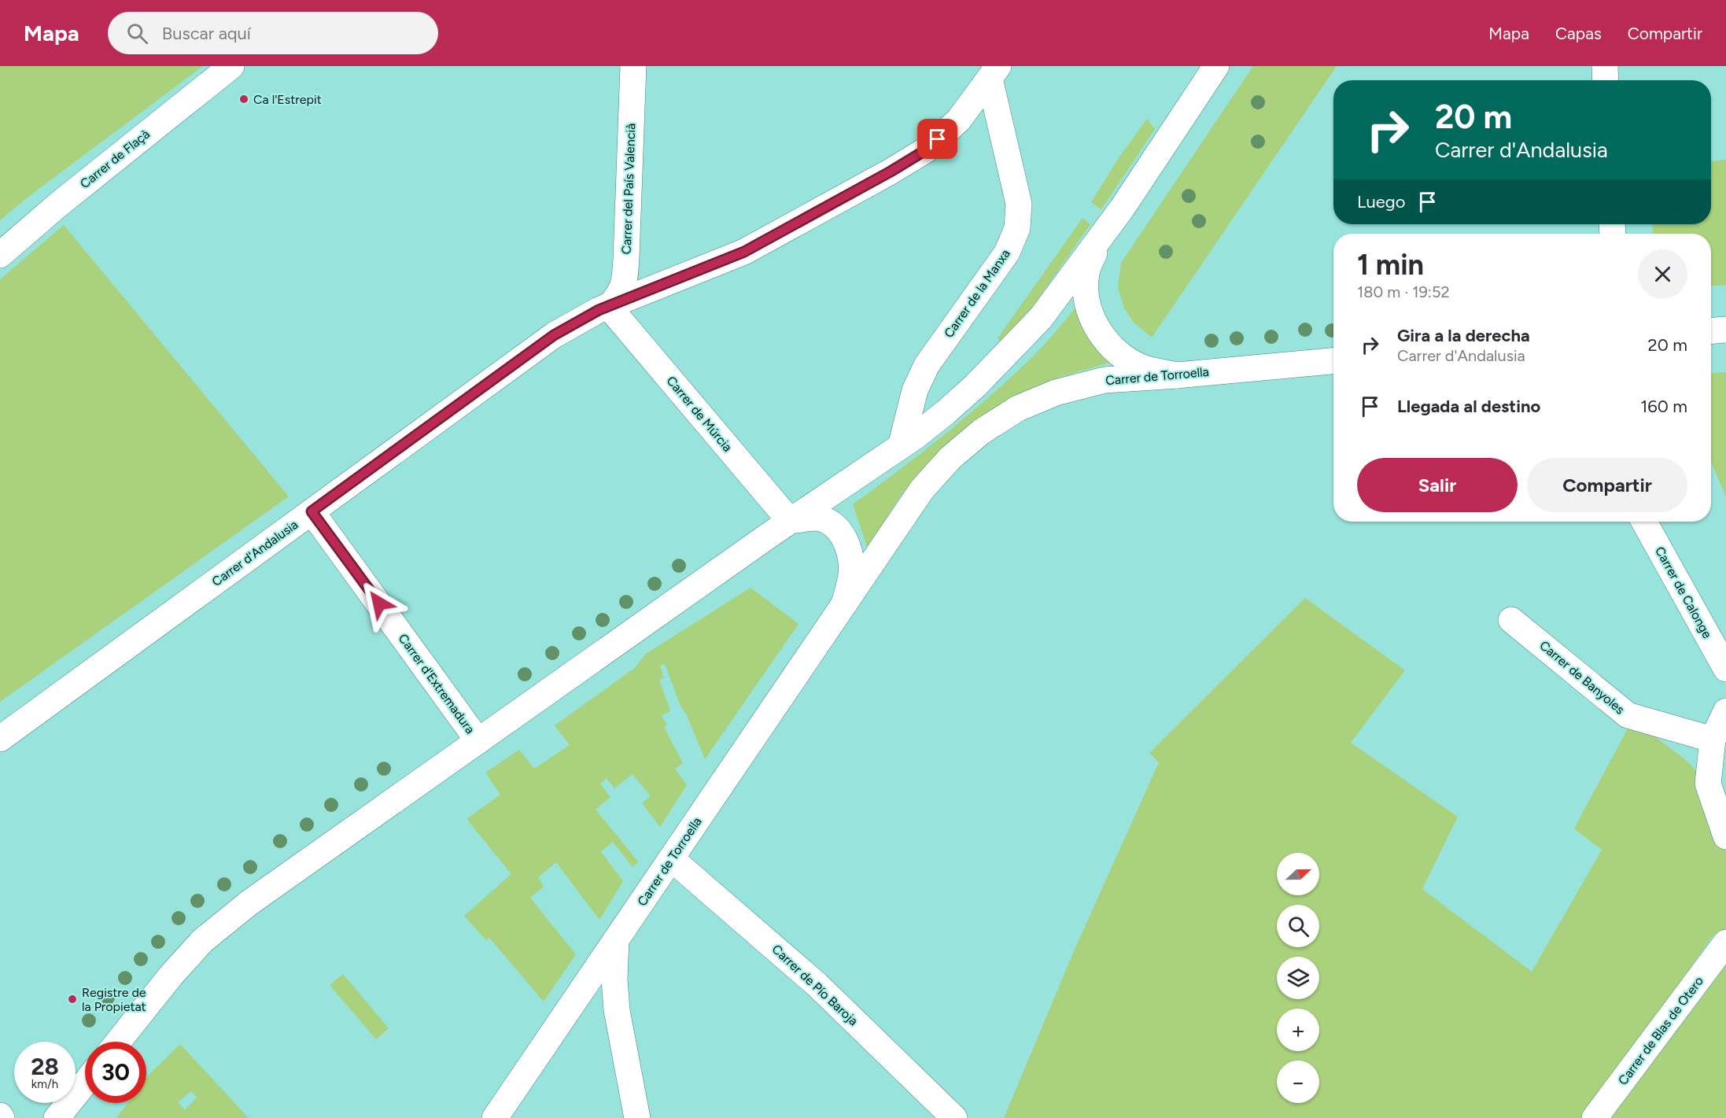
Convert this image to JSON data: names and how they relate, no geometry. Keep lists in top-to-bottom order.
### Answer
{
  "streets": {
    "street": [
      "Carrer de Flaçà",
      "Carrer del País Valencià",
      "Carrer de la Manxa",
      "Carrer de Torroella",
      "Carrer de Múrcia",
      "Carrer d'Andalusia",
      "Carrer de Calonge",
      "Carrer de Banyoles",
      "Carrer d'Extremadura",
      "Carrer de Pío Baroja",
      "Carrer de Blas de Otero"
    ]
  },
  "crossings": [
    ["Carrer del País Valencià", "Carrer de Múrcia"],
    ["Carrer del País Valencià", "Carrer d'Andalusia"],
    ["Carrer de la Manxa", "Carrer d'Andalusia"],
    ["Carrer de Torroella", "Carrer de Múrcia"],
    ["Carrer de Torroella", "Carrer de Pío Baroja"],
    ["Carrer de Múrcia", "Carrer d'Andalusia"],
    ["Carrer d'Andalusia", "Carrer d'Extremadura"]
  ],
  "places": ["Ca l'Estrepit", "Registre de la Propietat"],
  "north": "right",
  "page": {
    "header": "Mapa",
    "search": "Buscar aquí",
    "nav": ["Mapa", "Capas", "Compartir"],
    "turn": ["20 m", "Carrer d'Andalusia"],
    "then": "Luego",
    "heading": ["1 min", "180 m · 19:52"],
    "list": [
      {
        "name": "Gira a la derecha",
        "note": "Carrer d'Andalusia",
        "value": "20 m"
      },
      {
        "name": "Llegada al destino",
        "value": "160 m"
      }
    ],
    "buttons": ["Salir", "Compartir"],
    "map_buttons": ["+", "−"],
    "speed": "28 km/h",
    "limit": "30"
  }
}
